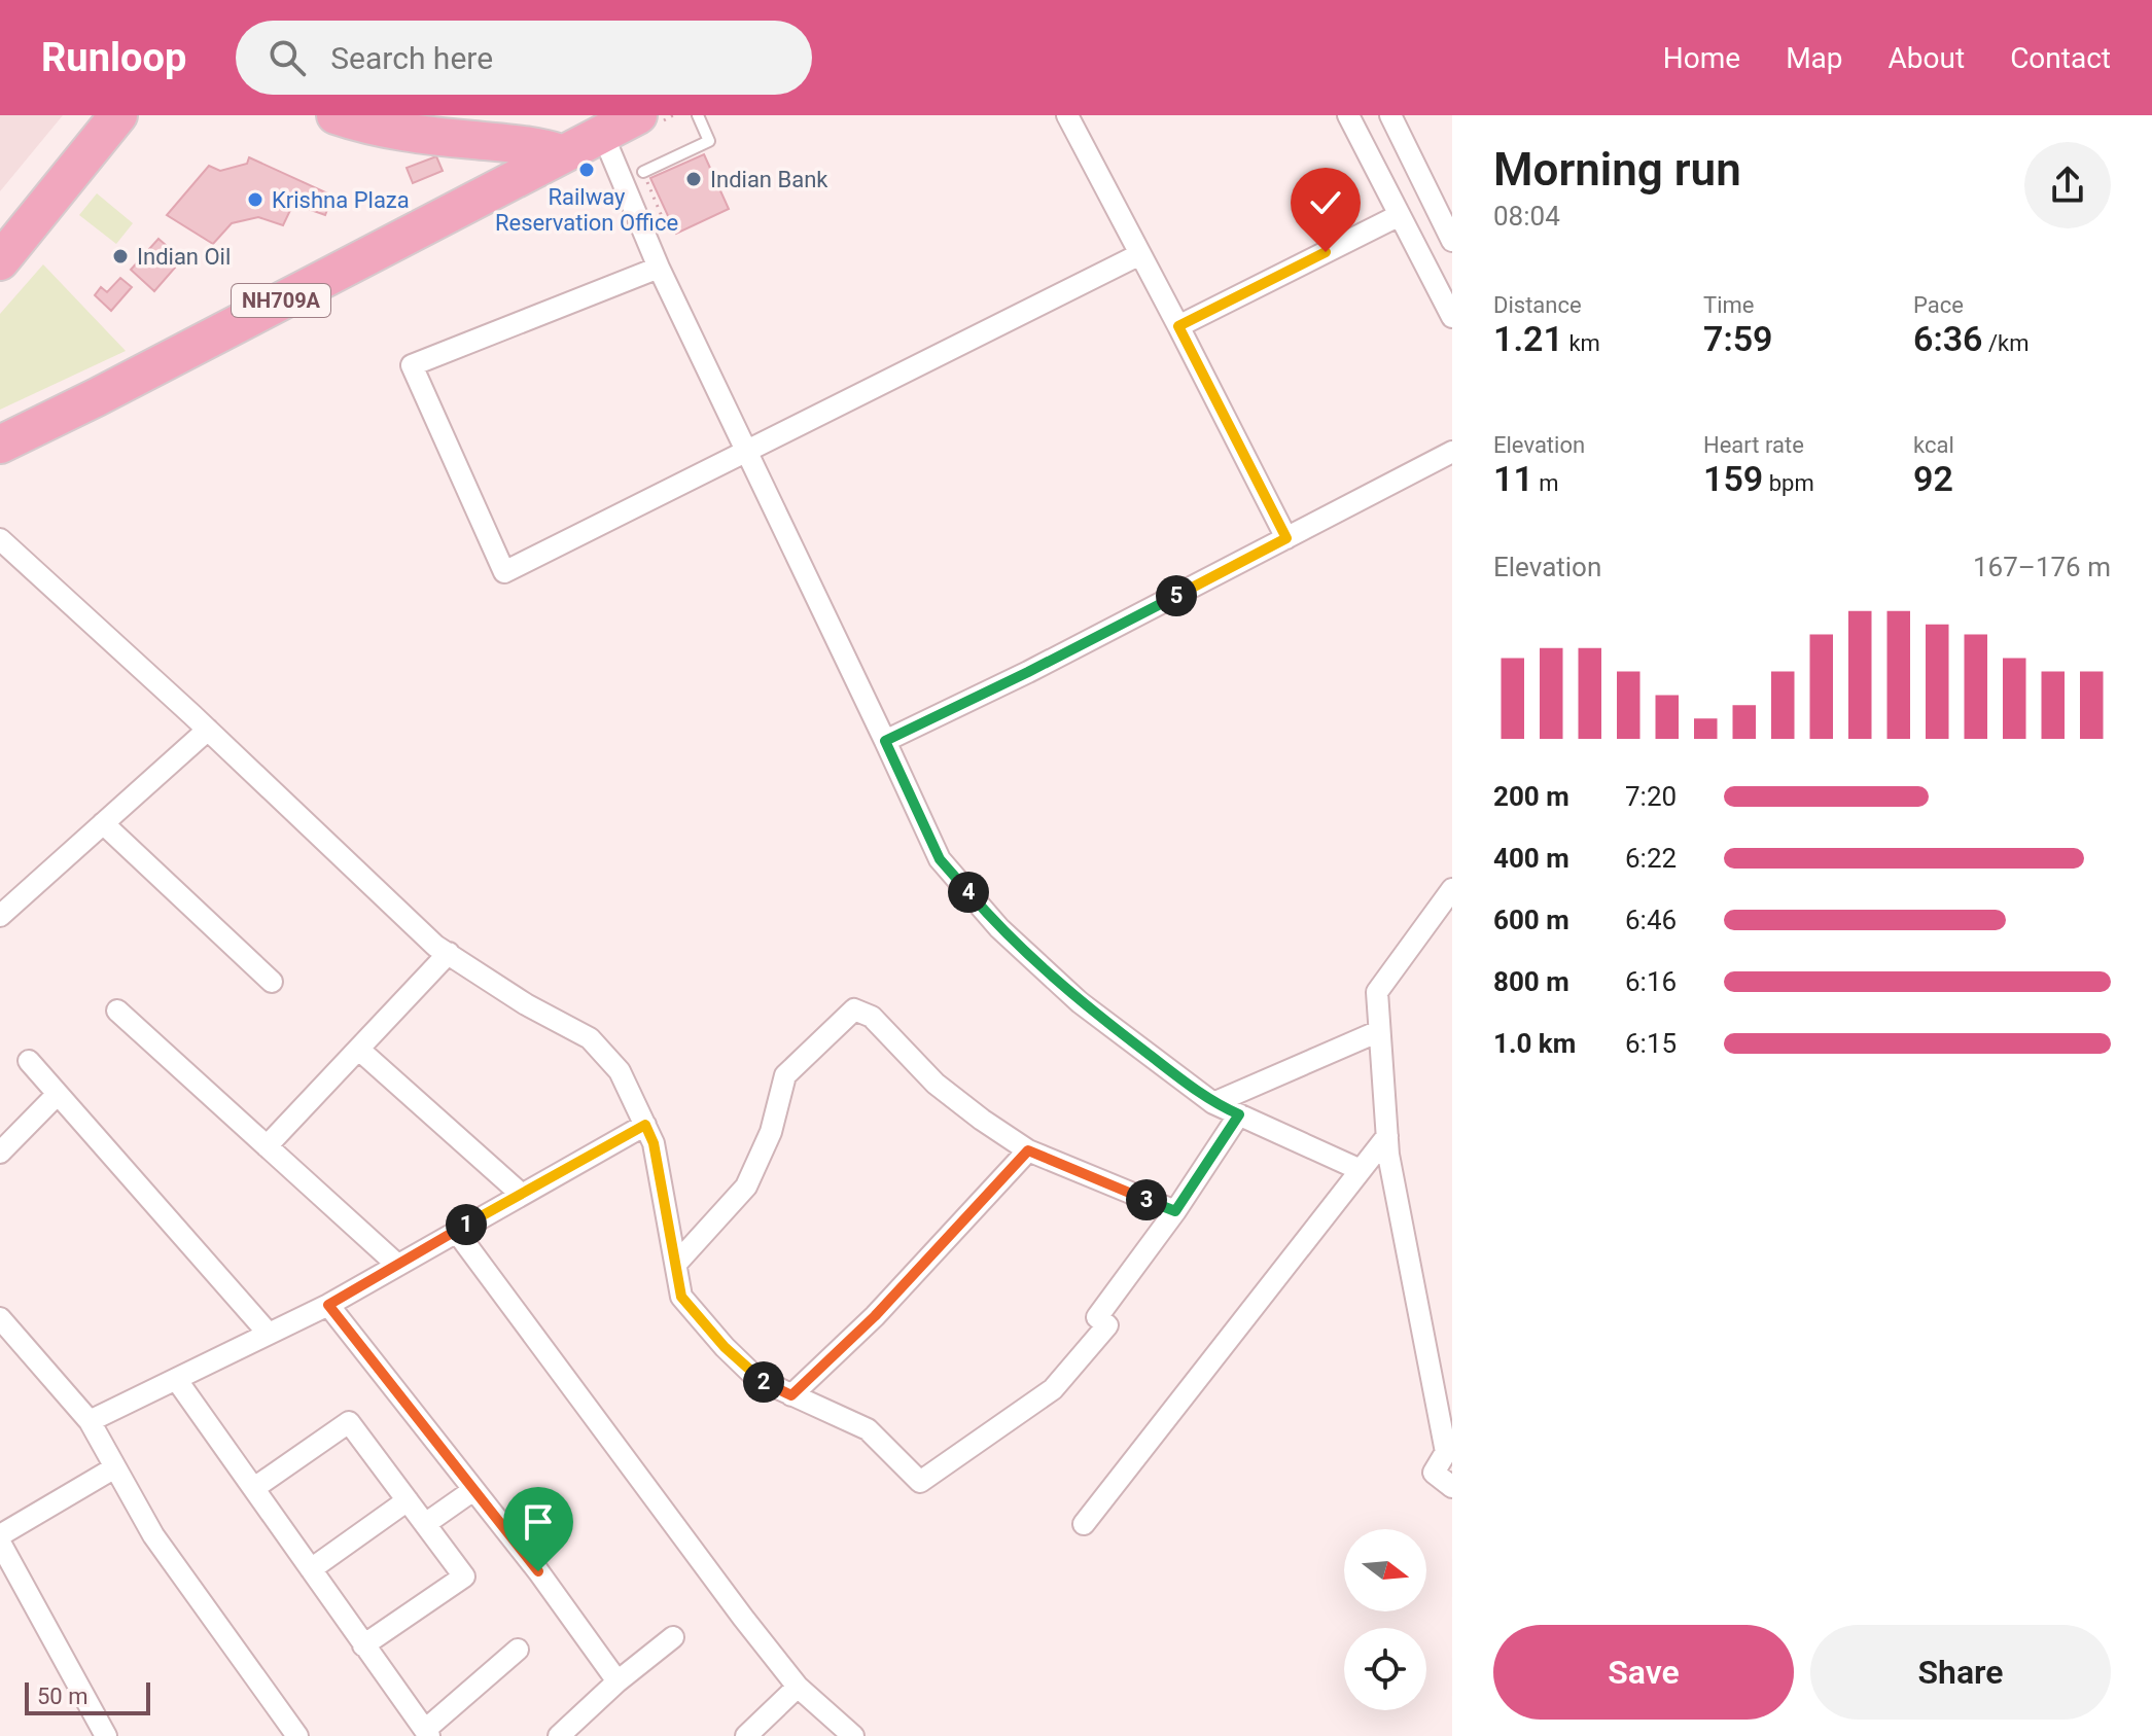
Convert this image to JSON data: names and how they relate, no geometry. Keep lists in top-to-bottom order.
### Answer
{
  "streets": {
    "highway": ["NH709A"]
  },
  "places": [
    "Railway Reservation Office",
    "Indian Bank",
    "Krishna Plaza",
    "Indian Oil"
  ],
  "scale_bar": "50 m",
  "north": "right",
  "page": {
    "header": "Runloop",
    "search": "Search here",
    "nav": [
      "Home",
      "Map",
      "About",
      "Contact"
    ],
    "heading": ["Morning run", "08:04"],
    "stats": [
      ["Distance", "1.21 km"],
      ["Time", "7:59"],
      ["Pace", "6:36 /km"],
      ["Elevation", "11 m"],
      ["Heart rate", "159 bpm"],
      ["kcal", "92"]
    ],
    "chart": ["Elevation", "167–176 m"],
    "pins": [
      "5",
      "4",
      "3",
      "1",
      "2"
    ],
    "list": [
      {
        "name": "200 m",
        "note": "7:20"
      },
      {
        "name": "400 m",
        "note": "6:22"
      },
      {
        "name": "600 m",
        "note": "6:46"
      },
      {
        "name": "800 m",
        "note": "6:16"
      },
      {
        "name": "1.0 km",
        "note": "6:15"
      }
    ],
    "buttons": ["Save", "Share"],
    "scale": "50 m"
  }
}
